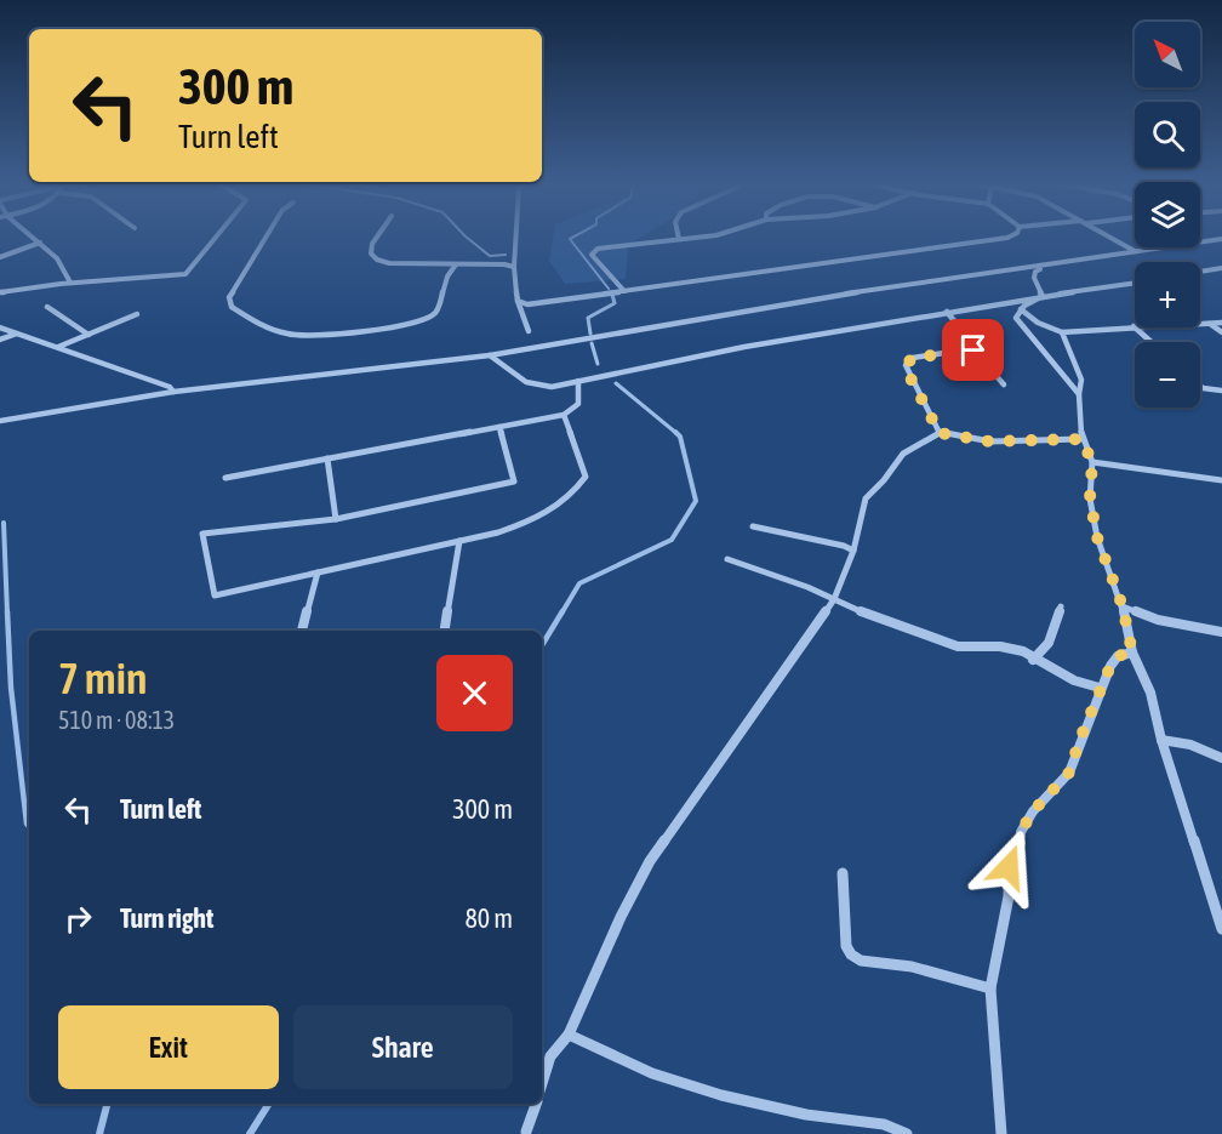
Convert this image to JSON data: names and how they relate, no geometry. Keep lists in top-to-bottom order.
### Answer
{
  "north": "top left",
  "page": {
    "map_buttons": ["+", "−"],
    "turn": ["300 m", "Turn left"],
    "heading": ["7 min", "510 m · 08:13"],
    "list": [
      {
        "name": "Turn left",
        "value": "300 m"
      },
      {
        "name": "Turn right",
        "value": "80 m"
      }
    ],
    "buttons": ["Exit", "Share"]
  }
}
